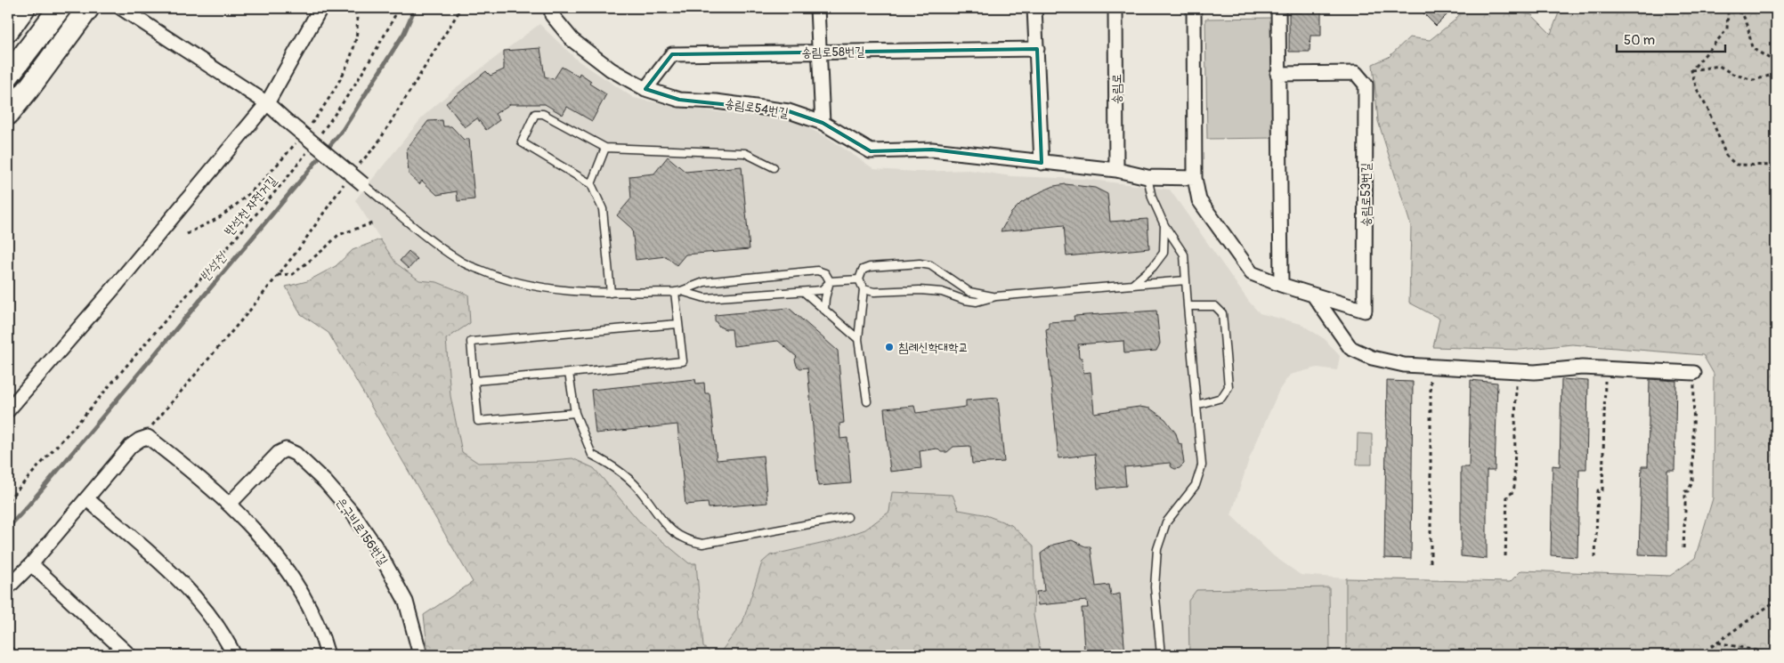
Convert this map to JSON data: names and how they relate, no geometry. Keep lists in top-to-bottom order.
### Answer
{
  "streets": {
    "street": [
      "송림로58번길",
      "송림로",
      "송림로54번길",
      "송림로53번길",
      "은구비로156번길"
    ],
    "path": ["반석천 자전거길"]
  },
  "crossings": [
    ["송림로58번길", "송림로54번길"],
    ["송림로", "송림로54번길"]
  ],
  "water": ["반석천"],
  "places": ["침례신학대학교"],
  "scale_bar": "50 m"
}
